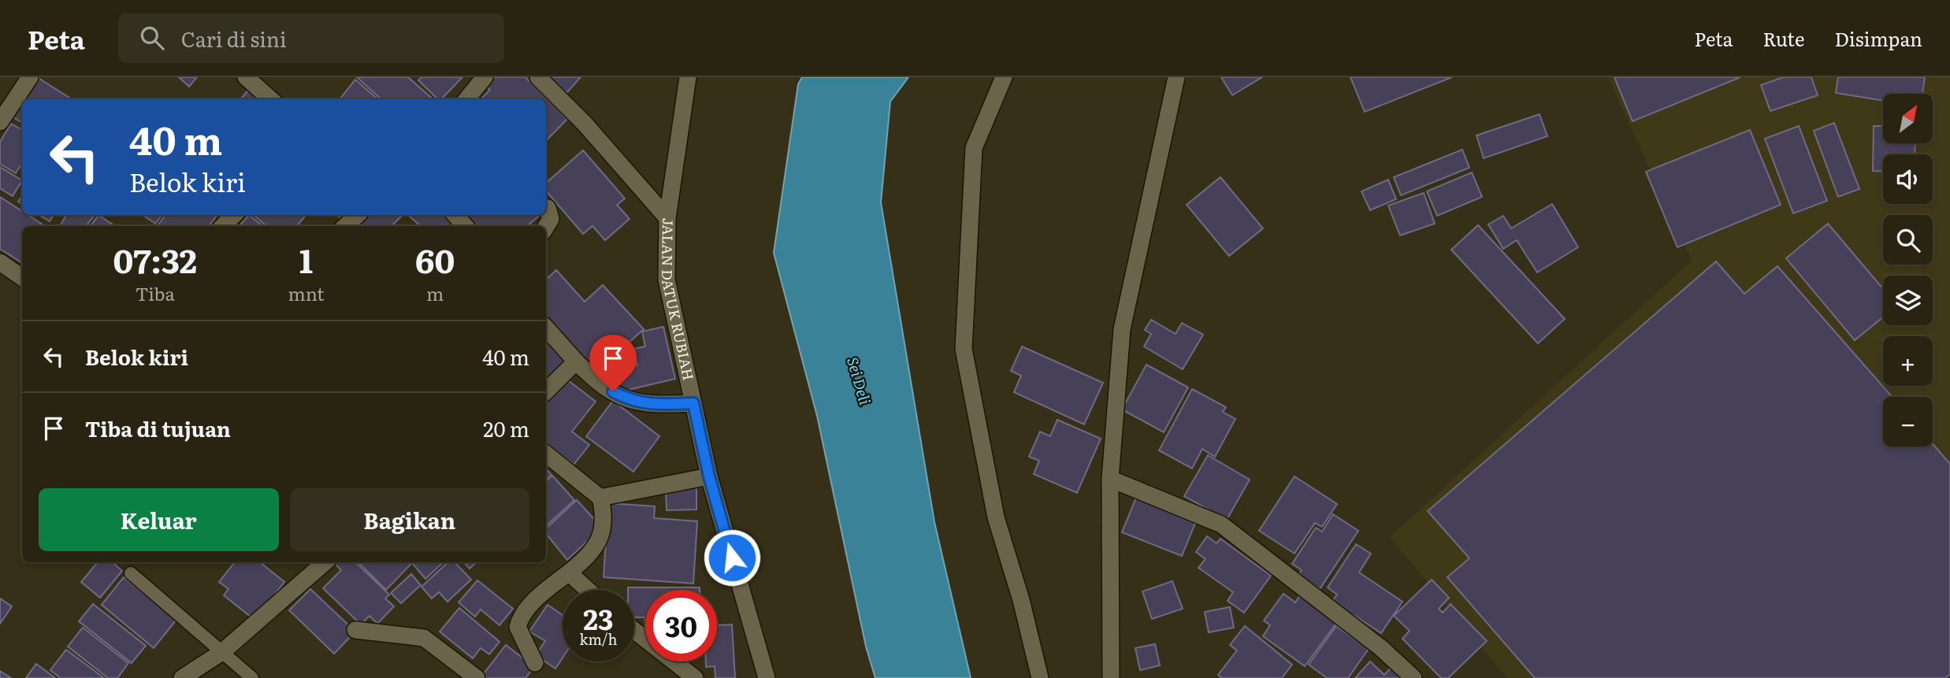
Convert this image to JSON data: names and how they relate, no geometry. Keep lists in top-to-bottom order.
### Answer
{
  "streets": {
    "street": ["JALAN DATUK RUBIAH"]
  },
  "water": ["Sei Deli"],
  "north": "top right",
  "page": {
    "header": "Peta",
    "search": "Cari di sini",
    "nav": ["Peta", "Rute", "Disimpan"],
    "map_buttons": ["+", "−"],
    "turn": ["40 m", "Belok kiri"],
    "eta": [
      "07:32",
      "Tiba",
      "1",
      "mnt",
      "60",
      "m"
    ],
    "list": [
      {
        "name": "Belok kiri",
        "value": "40 m"
      },
      {
        "name": "Tiba di tujuan",
        "value": "20 m"
      }
    ],
    "buttons": ["Keluar", "Bagikan"],
    "speed": "23 km/h",
    "limit": "30"
  }
}
